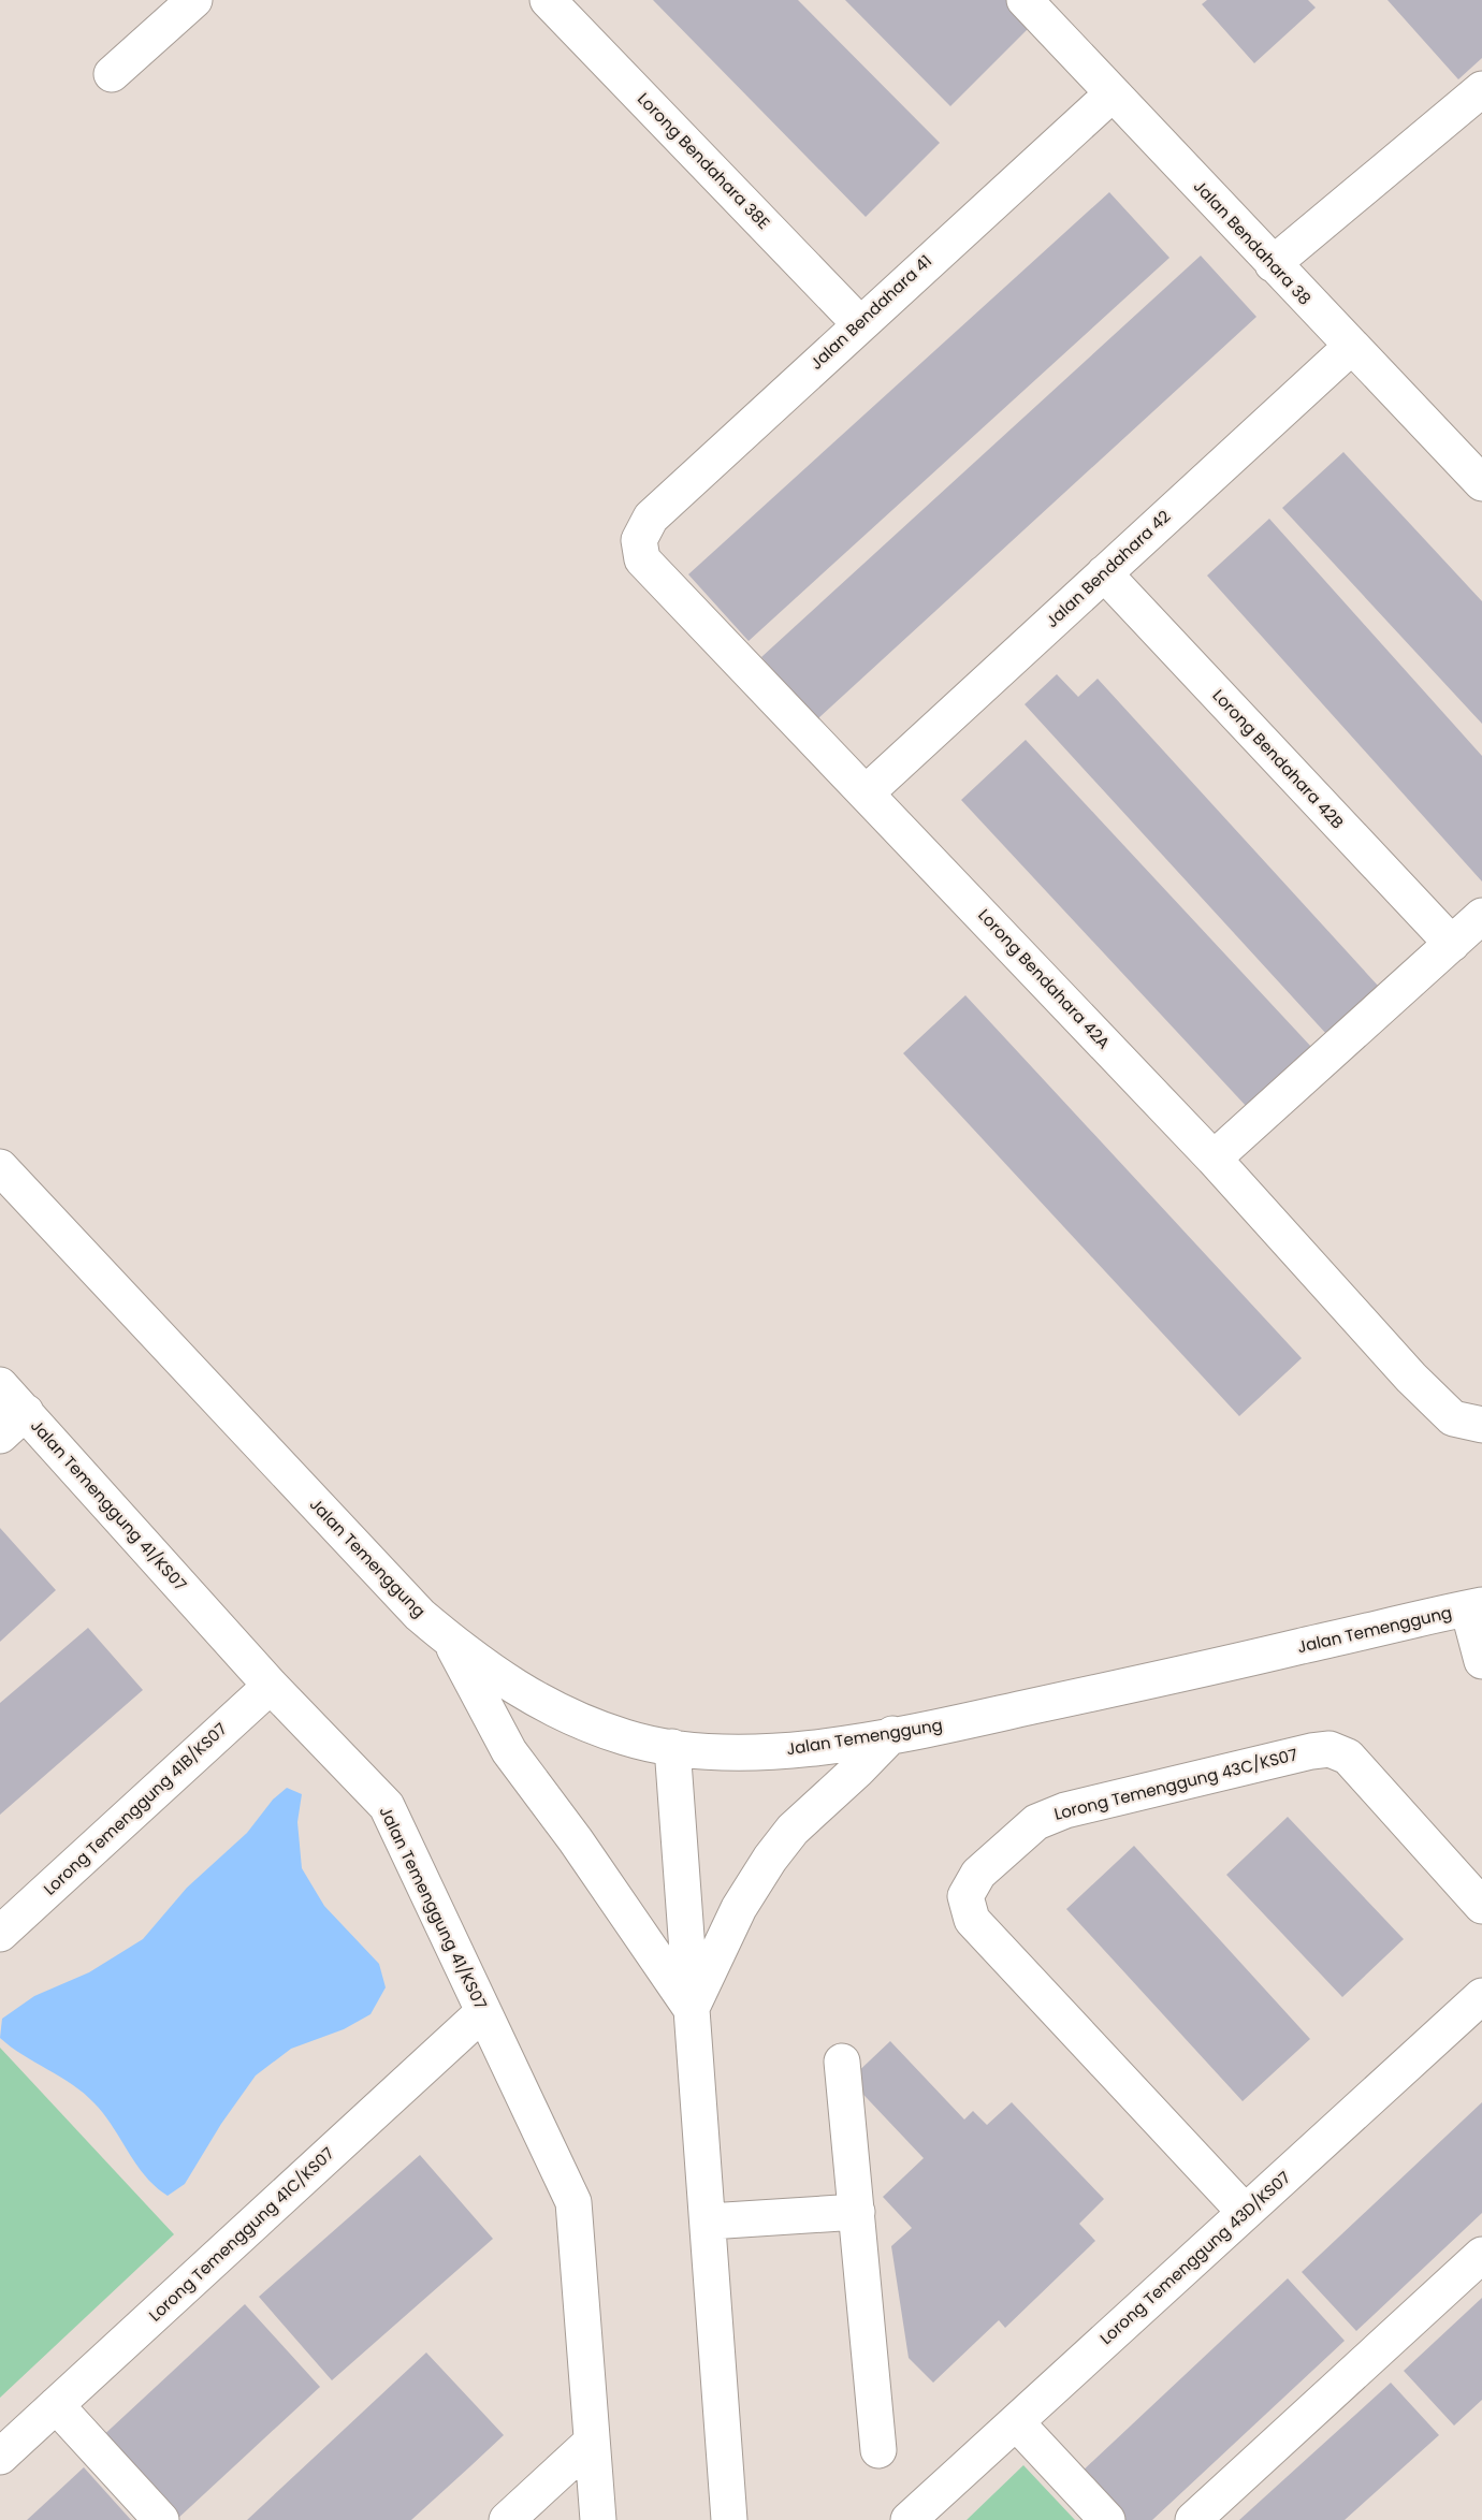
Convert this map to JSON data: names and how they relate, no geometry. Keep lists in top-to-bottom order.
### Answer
{
  "streets": {
    "street": [
      "Lorong Bendahara 38E",
      "Jalan Bendahara 38",
      "Jalan Bendahara 41",
      "Jalan Bendahara 42",
      "Lorong Bendahara 42B",
      "Lorong Bendahara 42A",
      "Jalan Temenggung 41/KS07",
      "Jalan Temenggung",
      "Lorong Temenggung 43C/KS07",
      "Lorong Temenggung 41B/KS07",
      "Lorong Temenggung 41C/KS07",
      "Lorong Temenggung 43D/KS07"
    ]
  },
  "crossings": [
    ["Lorong Bendahara 38E", "Jalan Bendahara 41"],
    ["Jalan Bendahara 38", "Jalan Bendahara 41"],
    ["Jalan Bendahara 38", "Jalan Bendahara 42"],
    ["Jalan Bendahara 41", "Lorong Bendahara 42A"],
    ["Jalan Bendahara 42", "Lorong Bendahara 42B"],
    ["Jalan Bendahara 42", "Lorong Bendahara 42A"],
    ["Jalan Temenggung 41/KS07", "Lorong Temenggung 41B/KS07"],
    ["Jalan Temenggung 41/KS07", "Lorong Temenggung 41C/KS07"],
    ["Lorong Temenggung 43C/KS07", "Lorong Temenggung 43D/KS07"]
  ]
}
